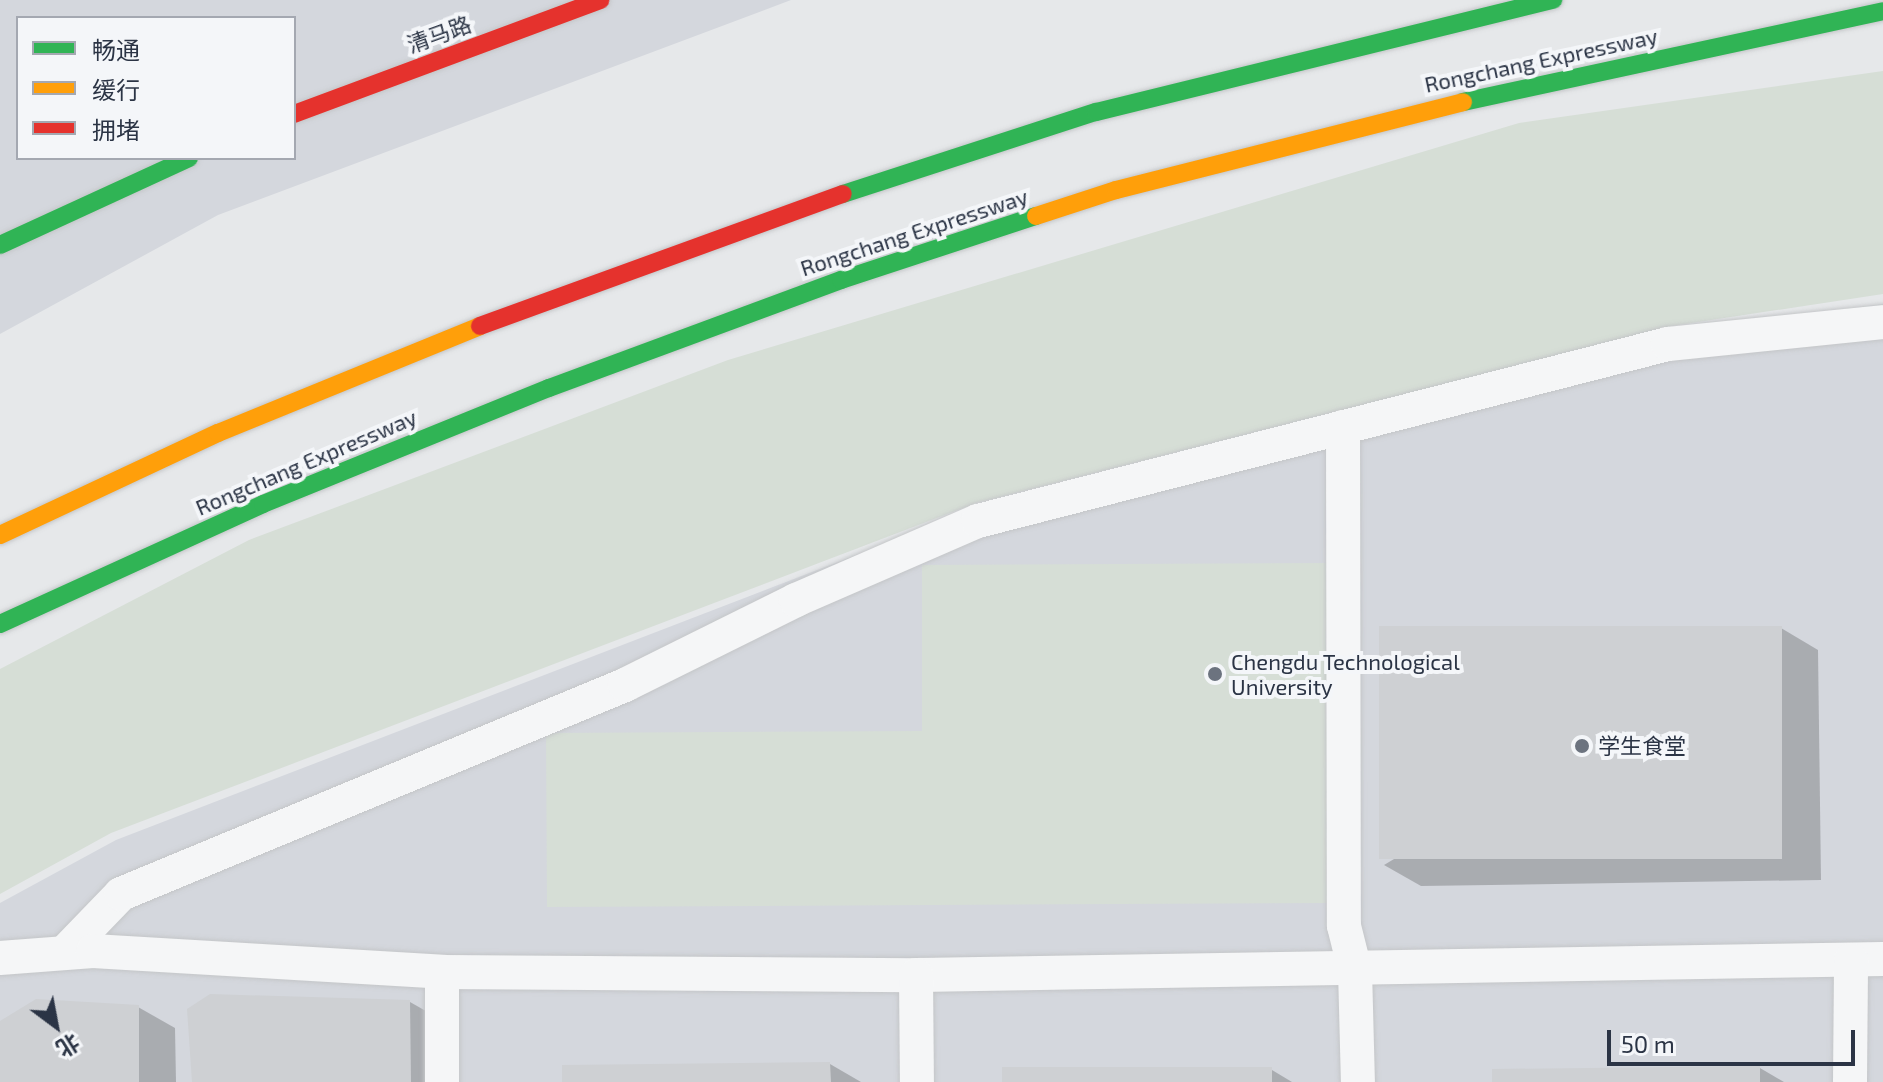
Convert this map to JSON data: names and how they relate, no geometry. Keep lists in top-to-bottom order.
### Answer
{
  "streets": {
    "main road": ["清马路", "Rongchang Expressway"]
  },
  "places": ["Chengdu Technological University", "学生食堂"],
  "legend": ["畅通", "缓行", "拥堵"],
  "scale_bar": "50 m",
  "north": "bottom right"
}
